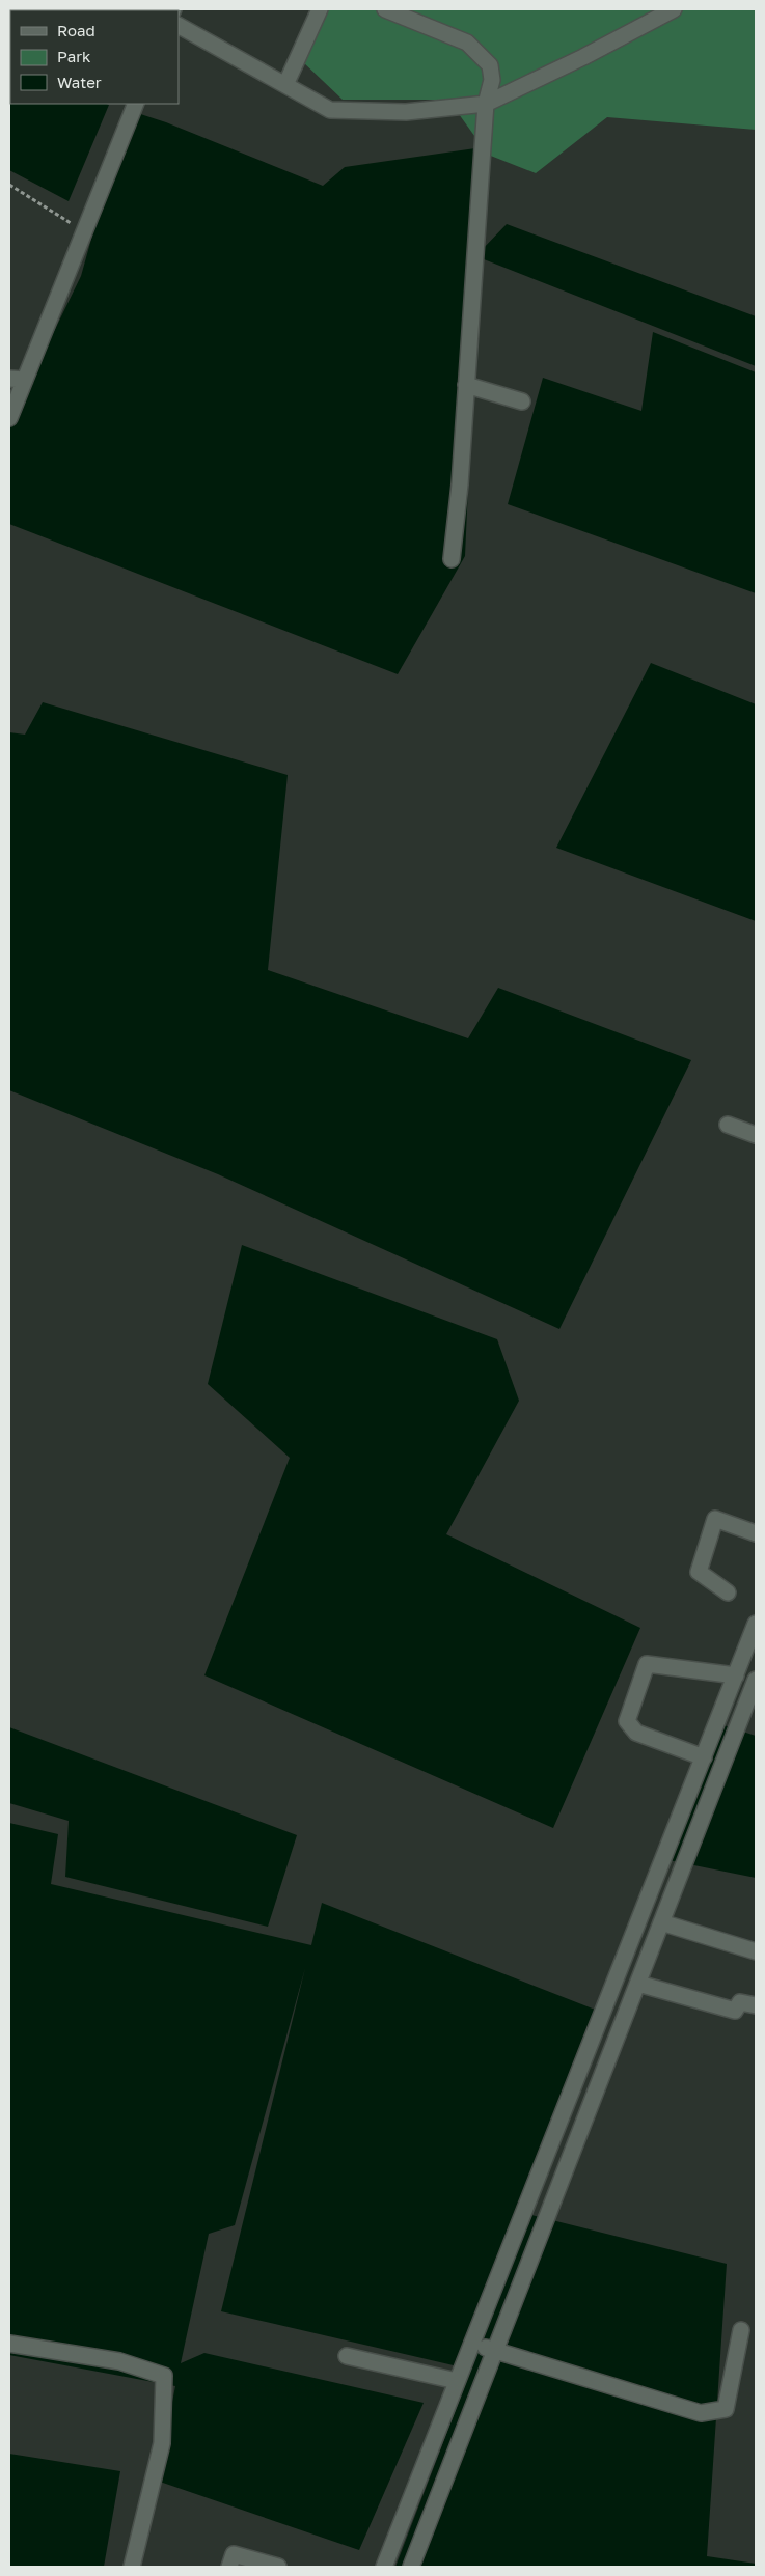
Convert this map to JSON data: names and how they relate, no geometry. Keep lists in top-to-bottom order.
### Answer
{
  "legend": ["Road", "Park", "Water"]
}
